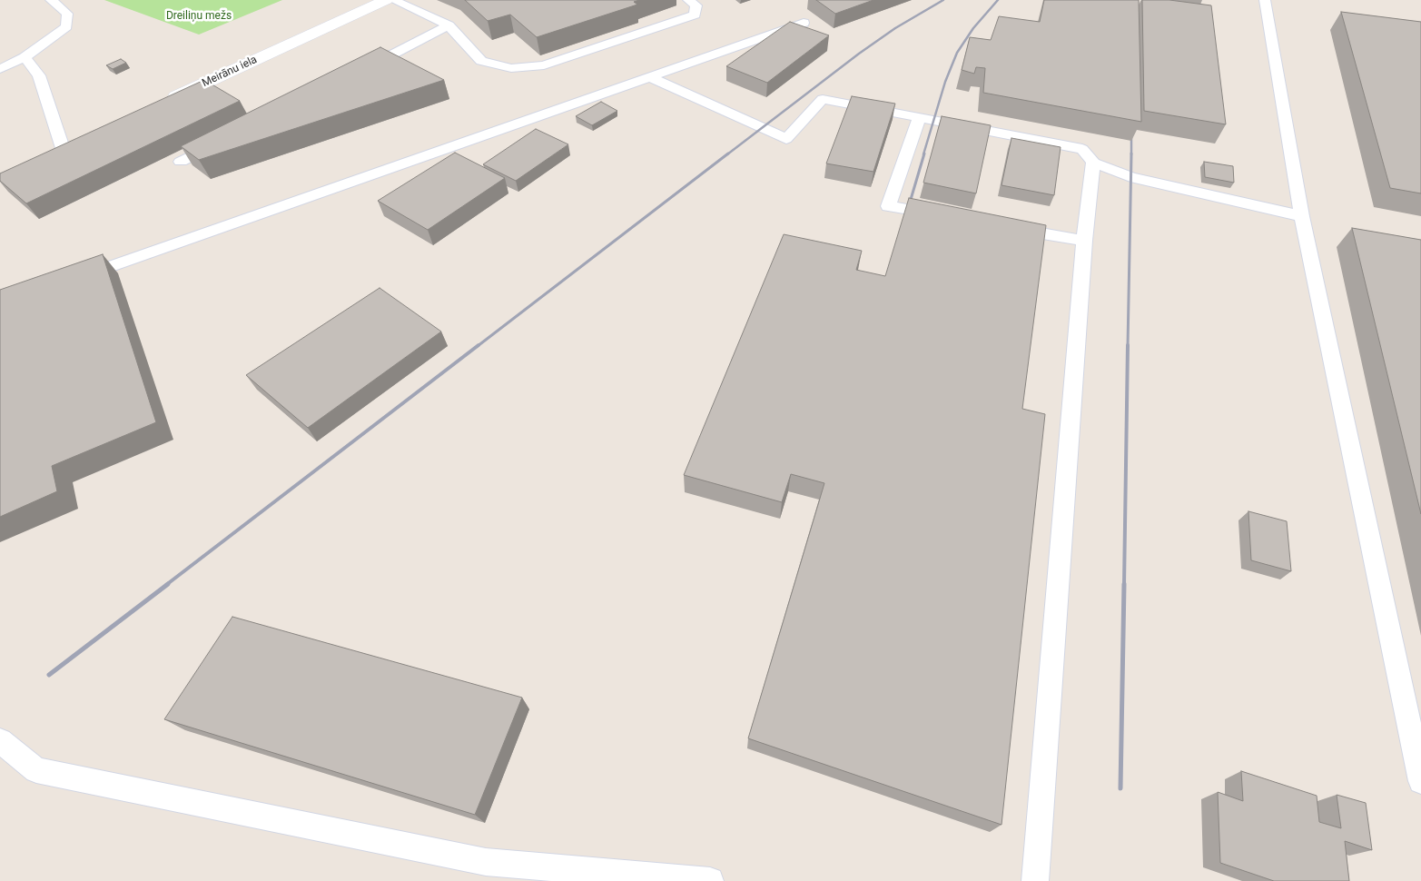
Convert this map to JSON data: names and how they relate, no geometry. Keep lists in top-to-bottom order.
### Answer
{
  "streets": {
    "street": ["Meirānu iela"]
  },
  "parks": ["Dreiliņu mežs"]
}
